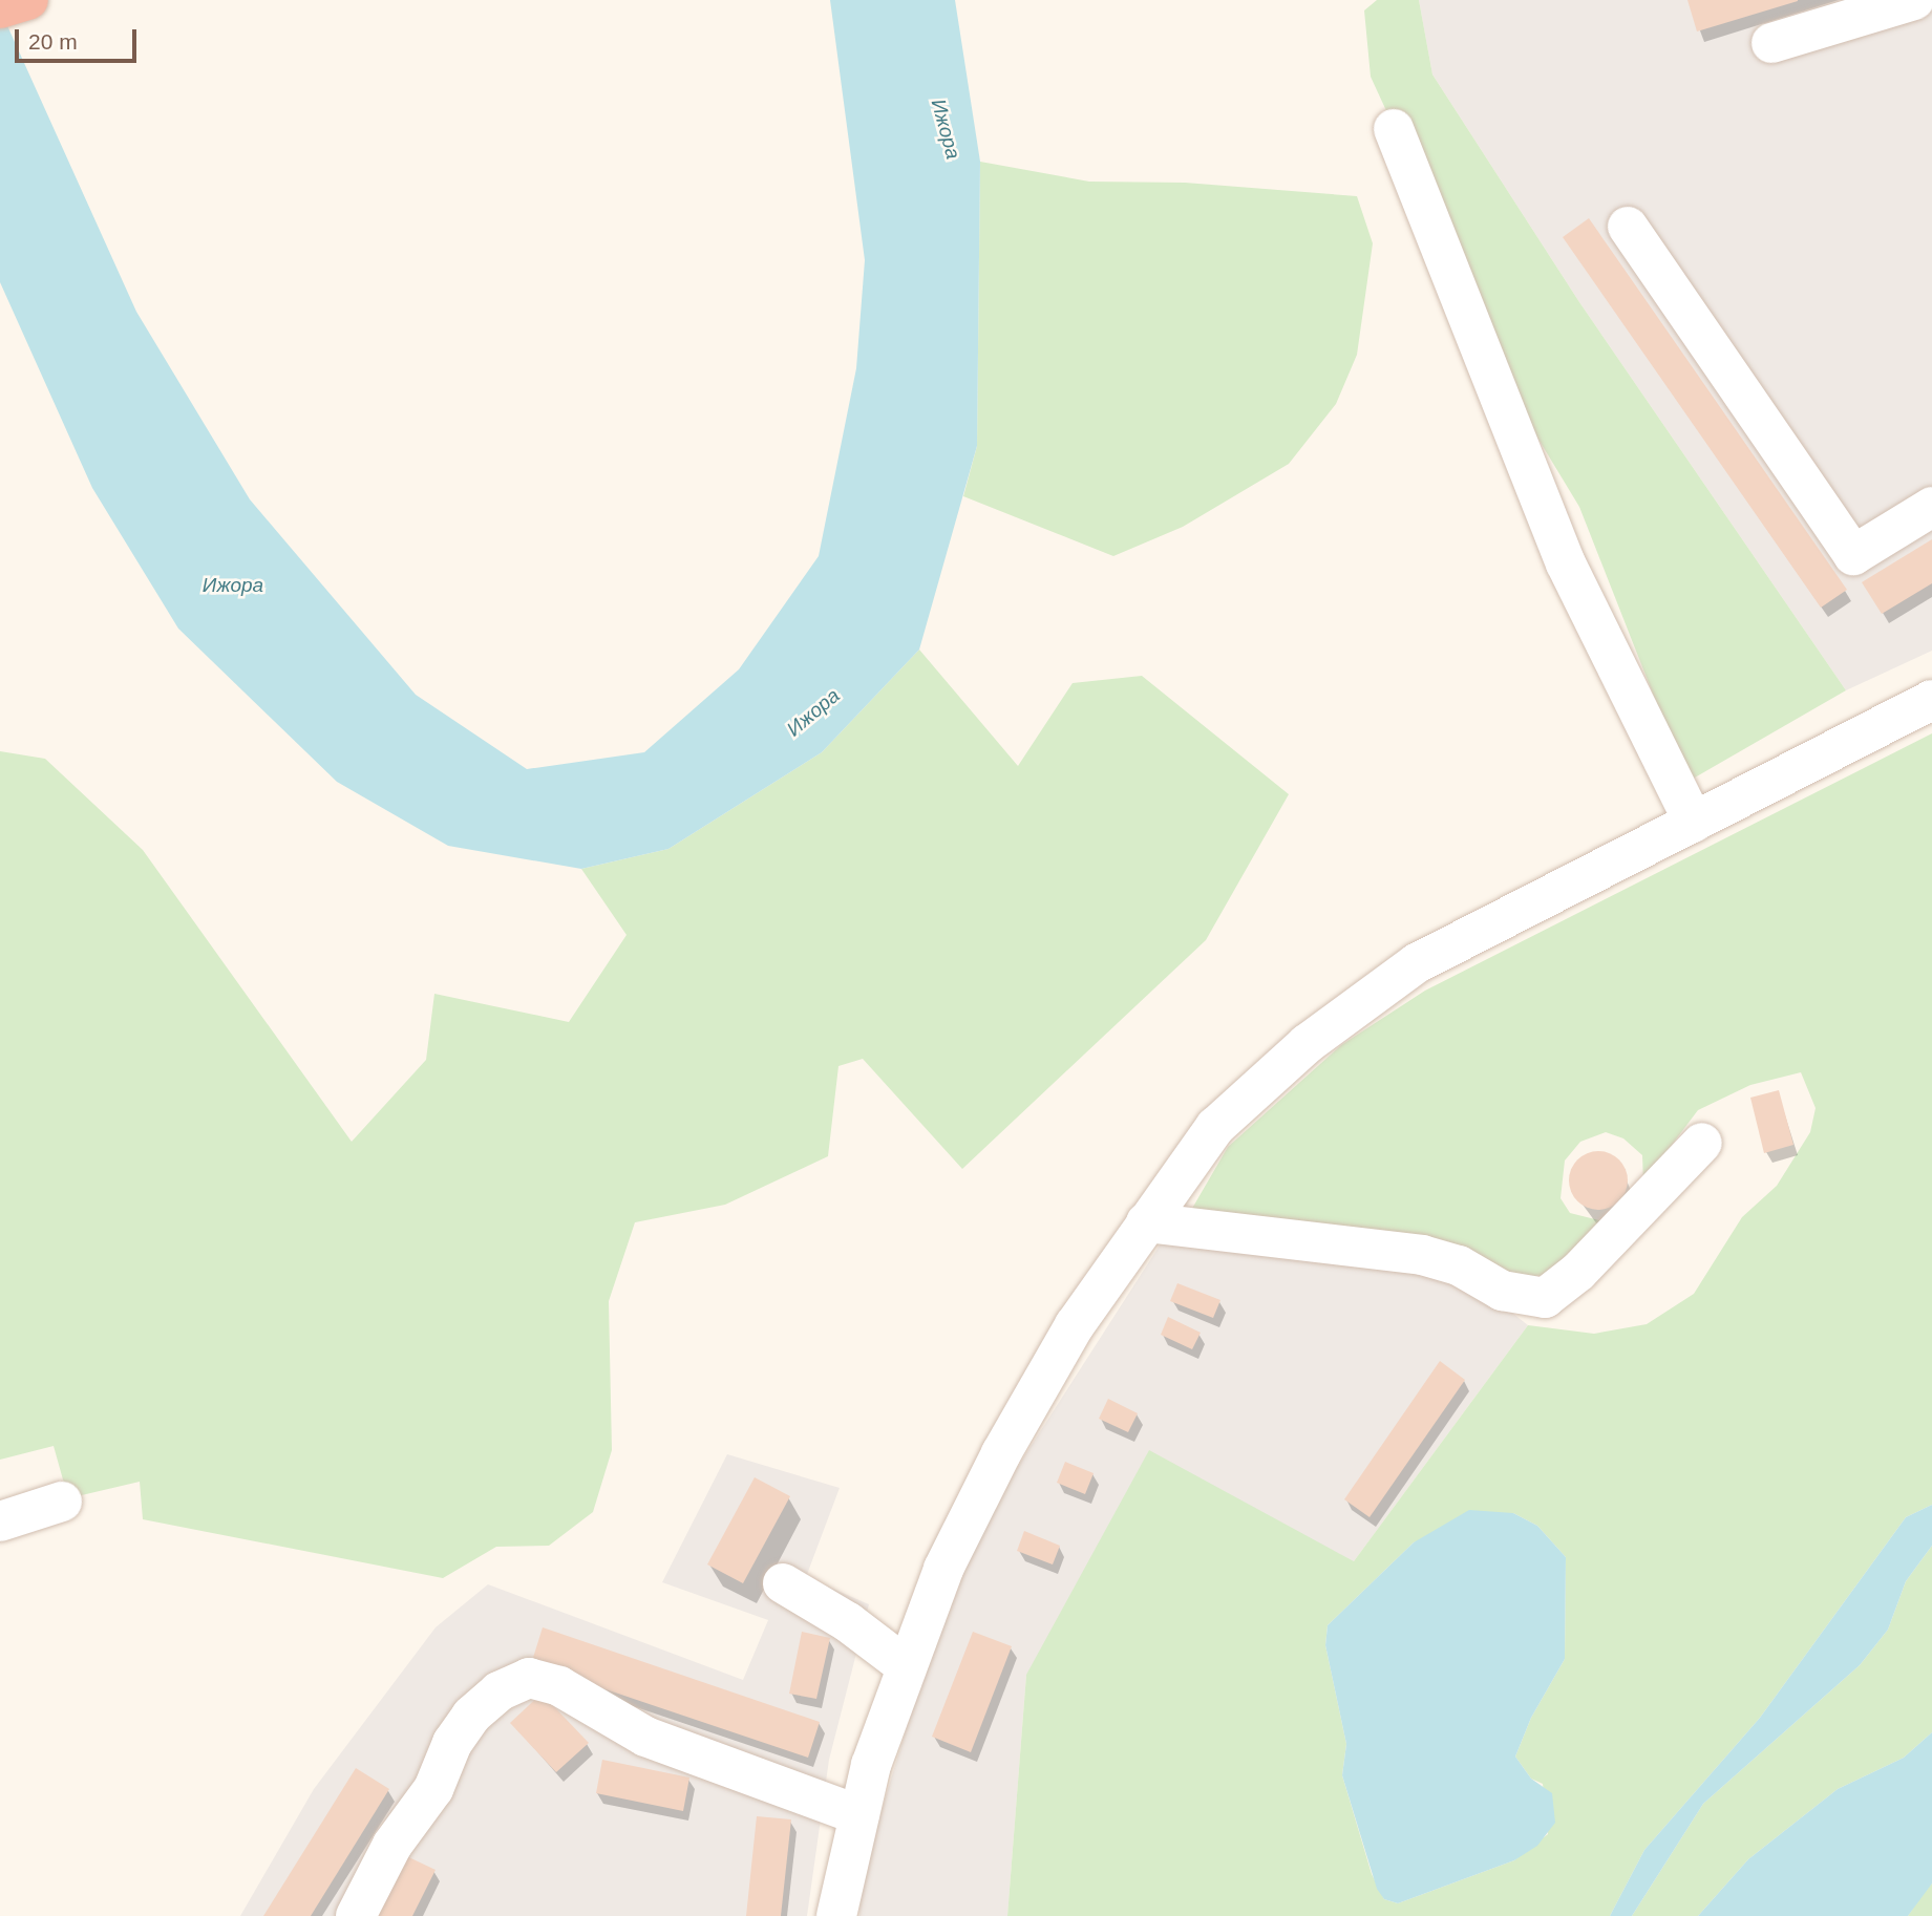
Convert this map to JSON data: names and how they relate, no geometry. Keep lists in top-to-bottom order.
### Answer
{
  "water": ["Ижора"],
  "scale_bar": "20 m"
}
